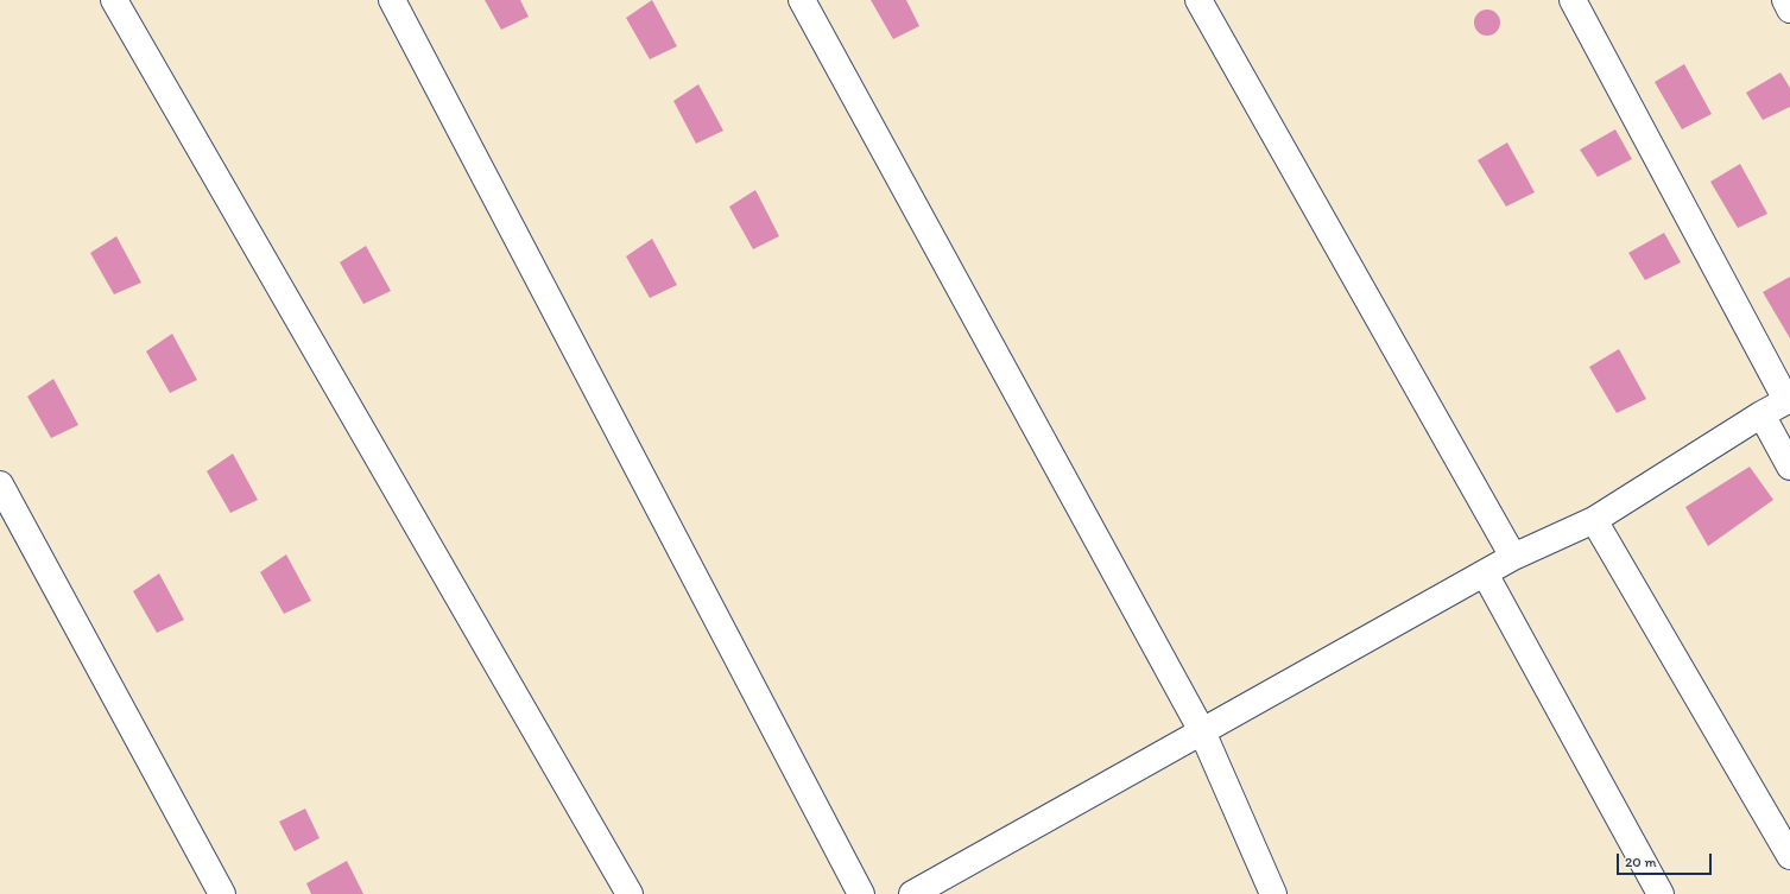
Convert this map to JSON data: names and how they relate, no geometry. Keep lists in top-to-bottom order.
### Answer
{
  "scale_bar": "20 m"
}
